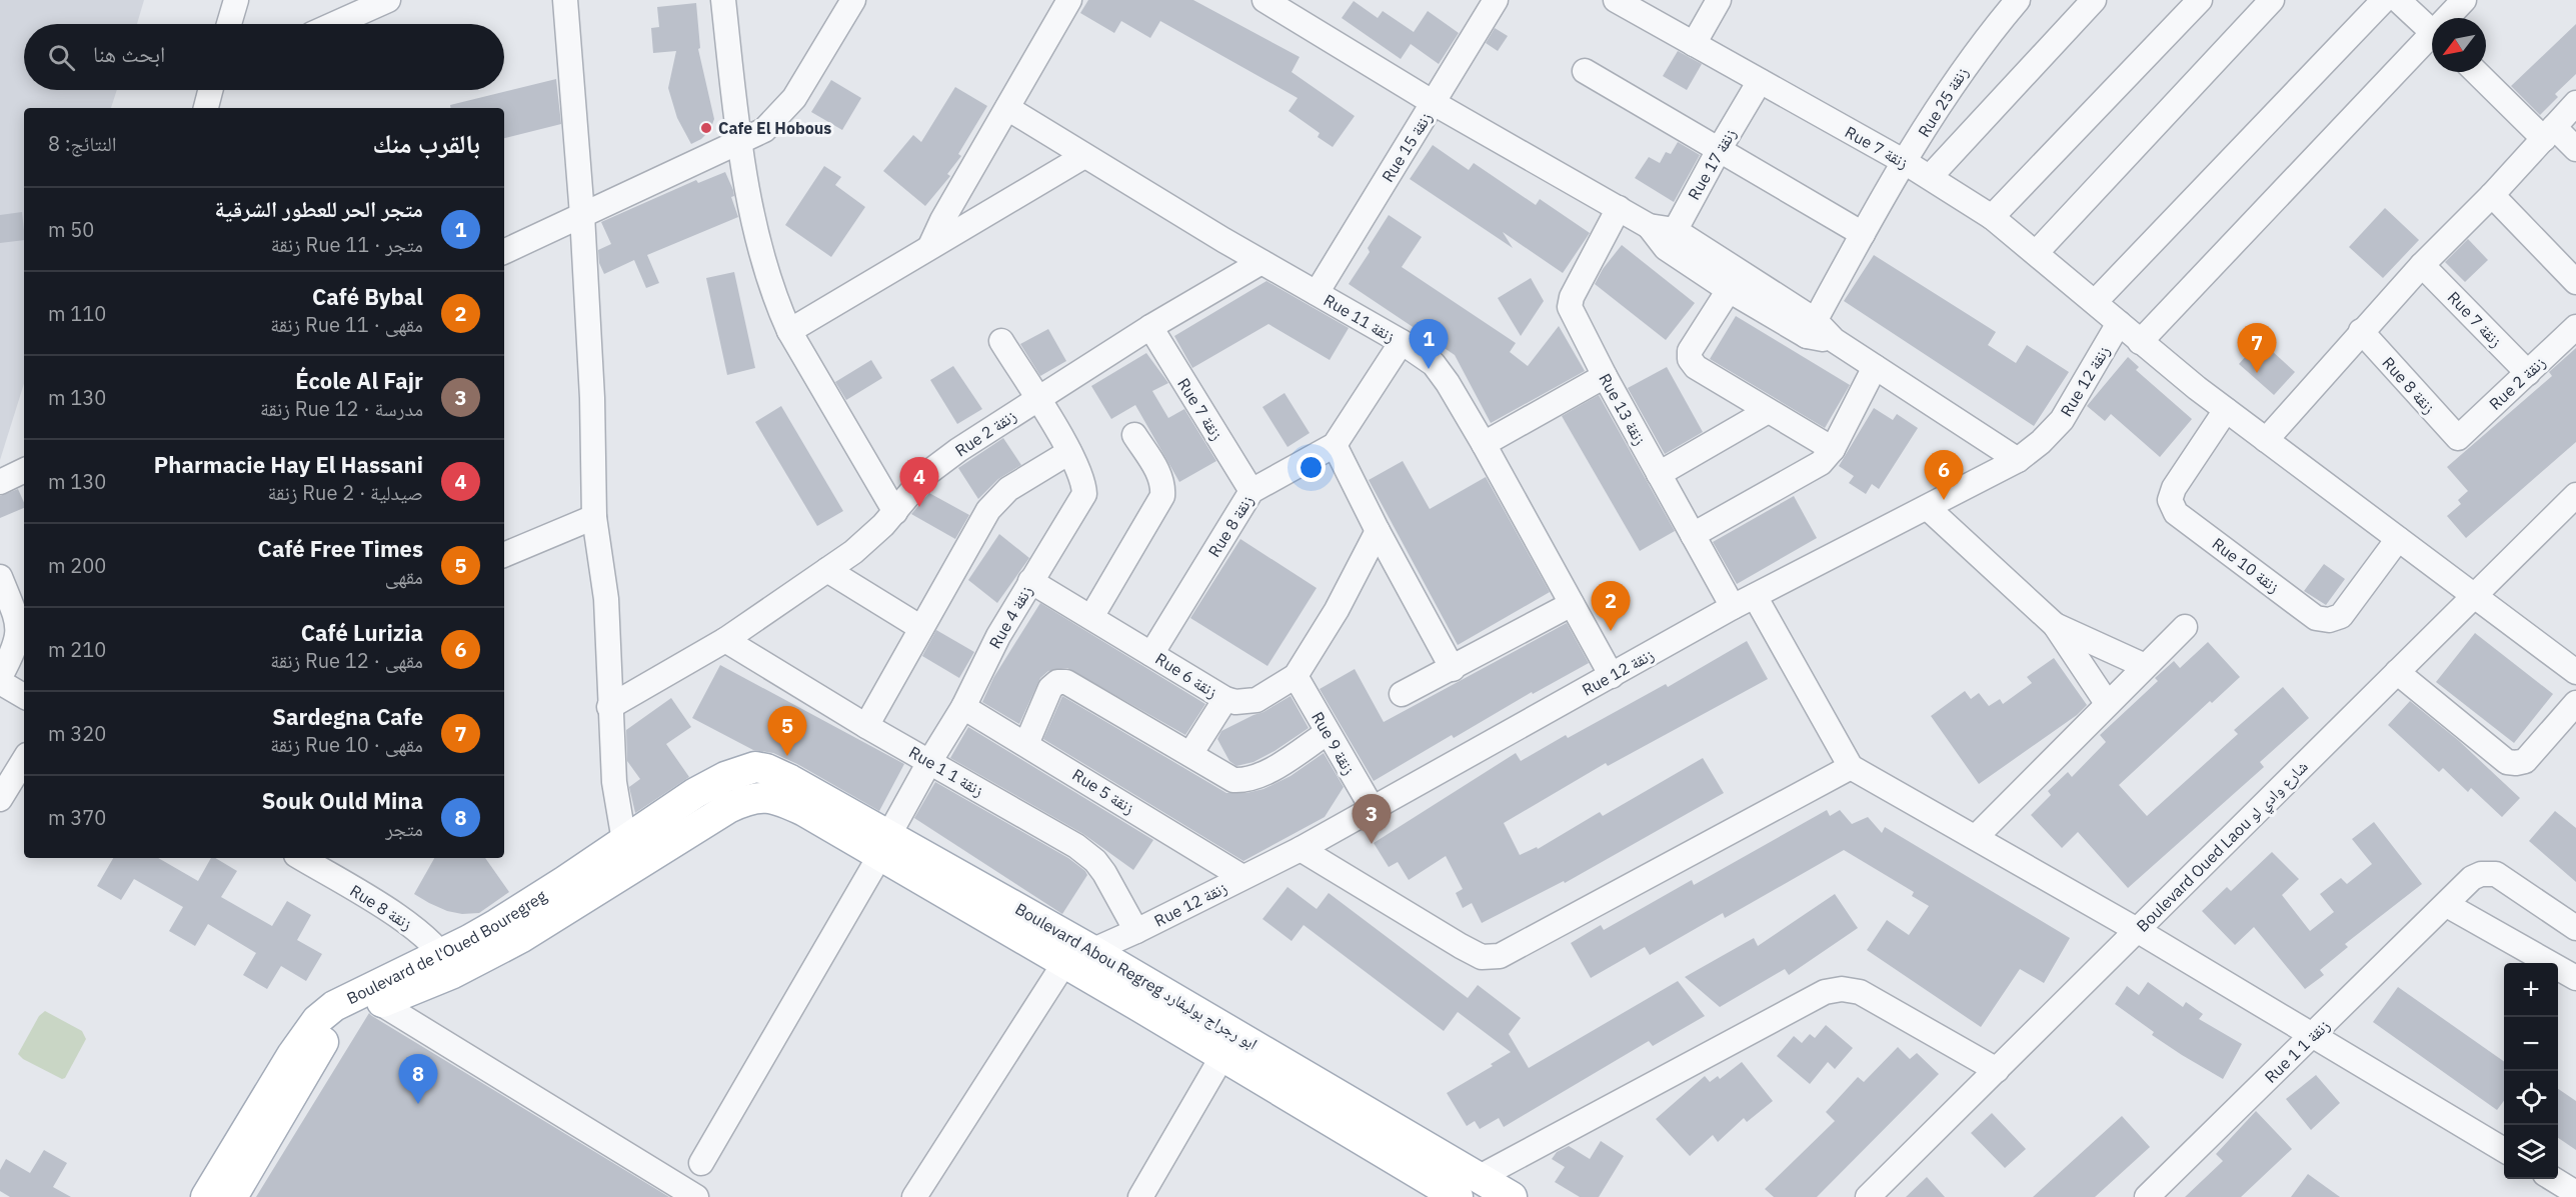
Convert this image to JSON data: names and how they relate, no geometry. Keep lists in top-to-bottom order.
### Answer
{
  "streets": {
    "main road": ["Boulevard de l'Oued Bouregreg", "Boulevard Abou Regreg ابو رجراج بوليفارد"],
    "street": [
      "Rue 25 زنقة",
      "Rue 15 زنقة",
      "Rue 7 زنقة",
      "Rue 17 زنقة",
      "Rue 11 زنقة",
      "Rue 12 زنقة",
      "Rue 2 زنقة",
      "Rue 8 زنقة",
      "Rue 13 زنقة",
      "Rue 10 زنقة",
      "Rue 4 زنقة",
      "Rue 6 زنقة",
      "Rue 9 زنقة",
      "Rue 1 زنقة 1",
      "Rue 5 زنقة",
      "Boulevard Oued Laou شارع وادي لو"
    ]
  },
  "crossings": [
    ["Rue 25 زنقة", "Rue 7 زنقة"],
    ["Rue 15 زنقة", "Rue 11 زنقة"],
    ["Rue 7 زنقة", "Rue 17 زنقة"],
    ["Rue 7 زنقة", "Rue 12 زنقة"],
    ["Rue 7 زنقة", "Rue 2 زنقة"],
    ["Rue 7 زنقة", "Rue 8 زنقة"],
    ["Rue 7 زنقة", "Rue 10 زنقة"],
    ["Rue 7 زنقة", "Boulevard Oued Laou شارع وادي لو"],
    ["Rue 11 زنقة", "Rue 12 زنقة"],
    ["Rue 11 زنقة", "Rue 2 زنقة"],
    ["Rue 11 زنقة", "Rue 8 زنقة"],
    ["Rue 12 زنقة", "Rue 13 زنقة"],
    ["Rue 12 زنقة", "Rue 9 زنقة"],
    ["Rue 12 زنقة", "Rue 1 زنقة 1"],
    ["Rue 12 زنقة", "Rue 5 زنقة"],
    ["Rue 12 زنقة", "Boulevard Abou Regreg ابو رجراج بوليفارد"],
    ["Rue 2 زنقة", "Rue 8 زنقة"],
    ["Rue 2 زنقة", "Rue 4 زنقة"],
    ["Rue 2 زنقة", "Rue 1 زنقة 1"],
    ["Rue 8 زنقة", "Rue 6 زنقة"],
    ["Rue 8 زنقة", "Boulevard de l'Oued Bouregreg"],
    ["Rue 4 زنقة", "Rue 6 زنقة"],
    ["Rue 4 زنقة", "Rue 1 زنقة 1"],
    ["Rue 4 زنقة", "Rue 5 زنقة"],
    ["Rue 4 زنقة", "Boulevard Abou Regreg ابو رجراج بوليفارد"],
    ["Rue 6 زنقة", "Rue 9 زنقة"],
    ["Boulevard de l'Oued Bouregreg", "Boulevard Abou Regreg ابو رجراج بوليفارد"]
  ],
  "places": ["Cafe El Hobous"],
  "north": "bottom left",
  "page": {
    "search": "ابحث هنا",
    "heading": ["بالقرب منك", "النتائج: 8"],
    "list": [
      {
        "mark": "1",
        "name": "متجر الحر للعطور الشرقية",
        "note": "متجر · Rue 11 زنقة",
        "value": "50 m"
      },
      {
        "mark": "2",
        "name": "Café Bybal",
        "note": "مقهى · Rue 11 زنقة",
        "value": "110 m"
      },
      {
        "mark": "3",
        "name": "École Al Fajr",
        "note": "مدرسة · Rue 12 زنقة",
        "value": "130 m"
      },
      {
        "mark": "4",
        "name": "Pharmacie Hay El Hassani",
        "note": "صيدلية · Rue 2 زنقة",
        "value": "130 m"
      },
      {
        "mark": "5",
        "name": "Café Free Times",
        "note": "مقهى",
        "value": "200 m"
      },
      {
        "mark": "6",
        "name": "Café Lurizia",
        "note": "مقهى · Rue 12 زنقة",
        "value": "210 m"
      },
      {
        "mark": "7",
        "name": "Sardegna Cafe",
        "note": "مقهى · Rue 10 زنقة",
        "value": "320 m"
      },
      {
        "mark": "8",
        "name": "Souk Ould Mina",
        "note": "متجر",
        "value": "370 m"
      }
    ],
    "pins": [
      "1",
      "7",
      "6",
      "4",
      "2",
      "5",
      "3",
      "8"
    ],
    "map_buttons": ["+", "−"]
  }
}
